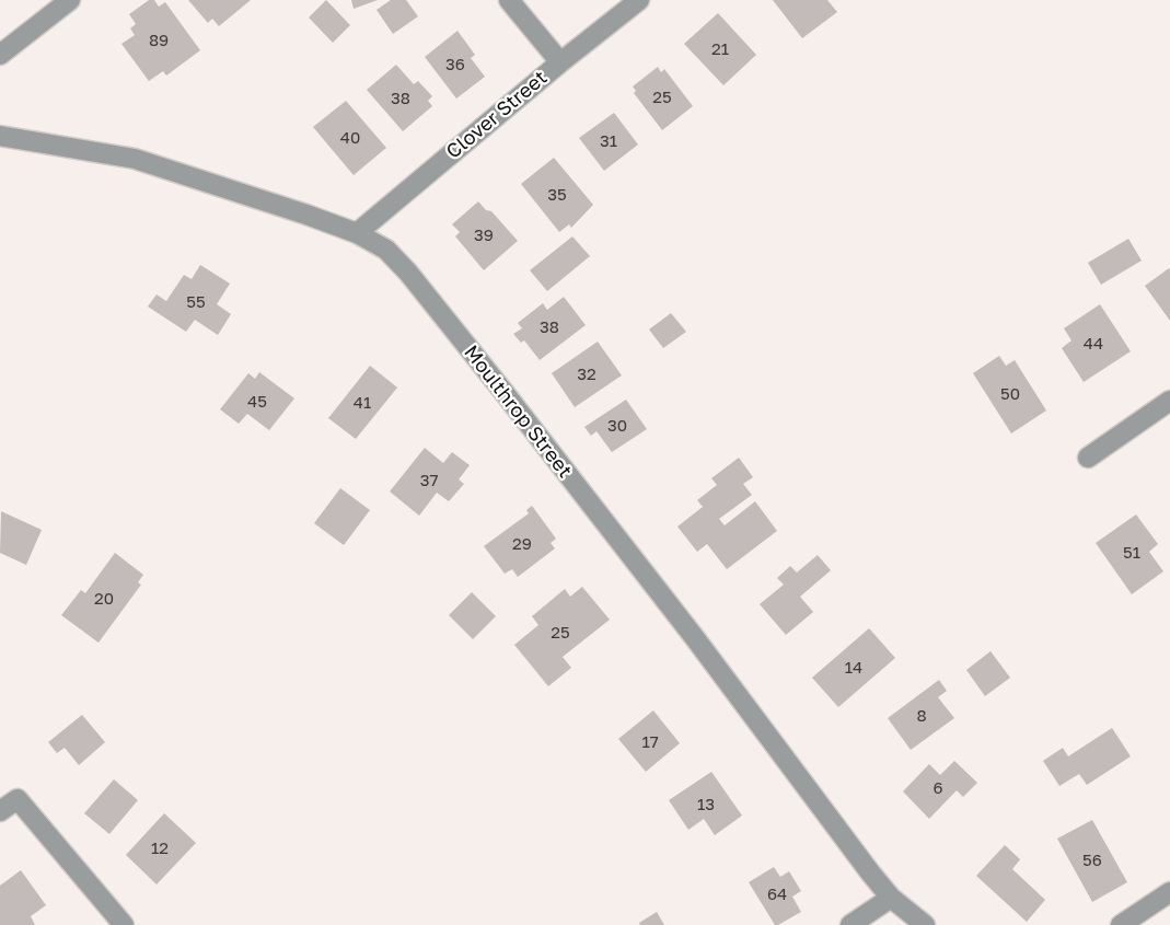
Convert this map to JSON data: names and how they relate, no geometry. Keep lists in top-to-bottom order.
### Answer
{
  "streets": {
    "street": ["Clover Street", "Moulthrop Street"]
  },
  "crossings": [
    ["Clover Street", "Moulthrop Street"]
  ],
  "house_numbers": [
    "89",
    "21",
    "36",
    "25",
    "38",
    "40",
    "31",
    "35",
    "39",
    "55",
    "38",
    "44",
    "32",
    "50",
    "45",
    "41",
    "30",
    "37",
    "29",
    "51",
    "20",
    "25",
    "14",
    "8",
    "17",
    "6",
    "13",
    "12",
    "56",
    "64"
  ]
}
